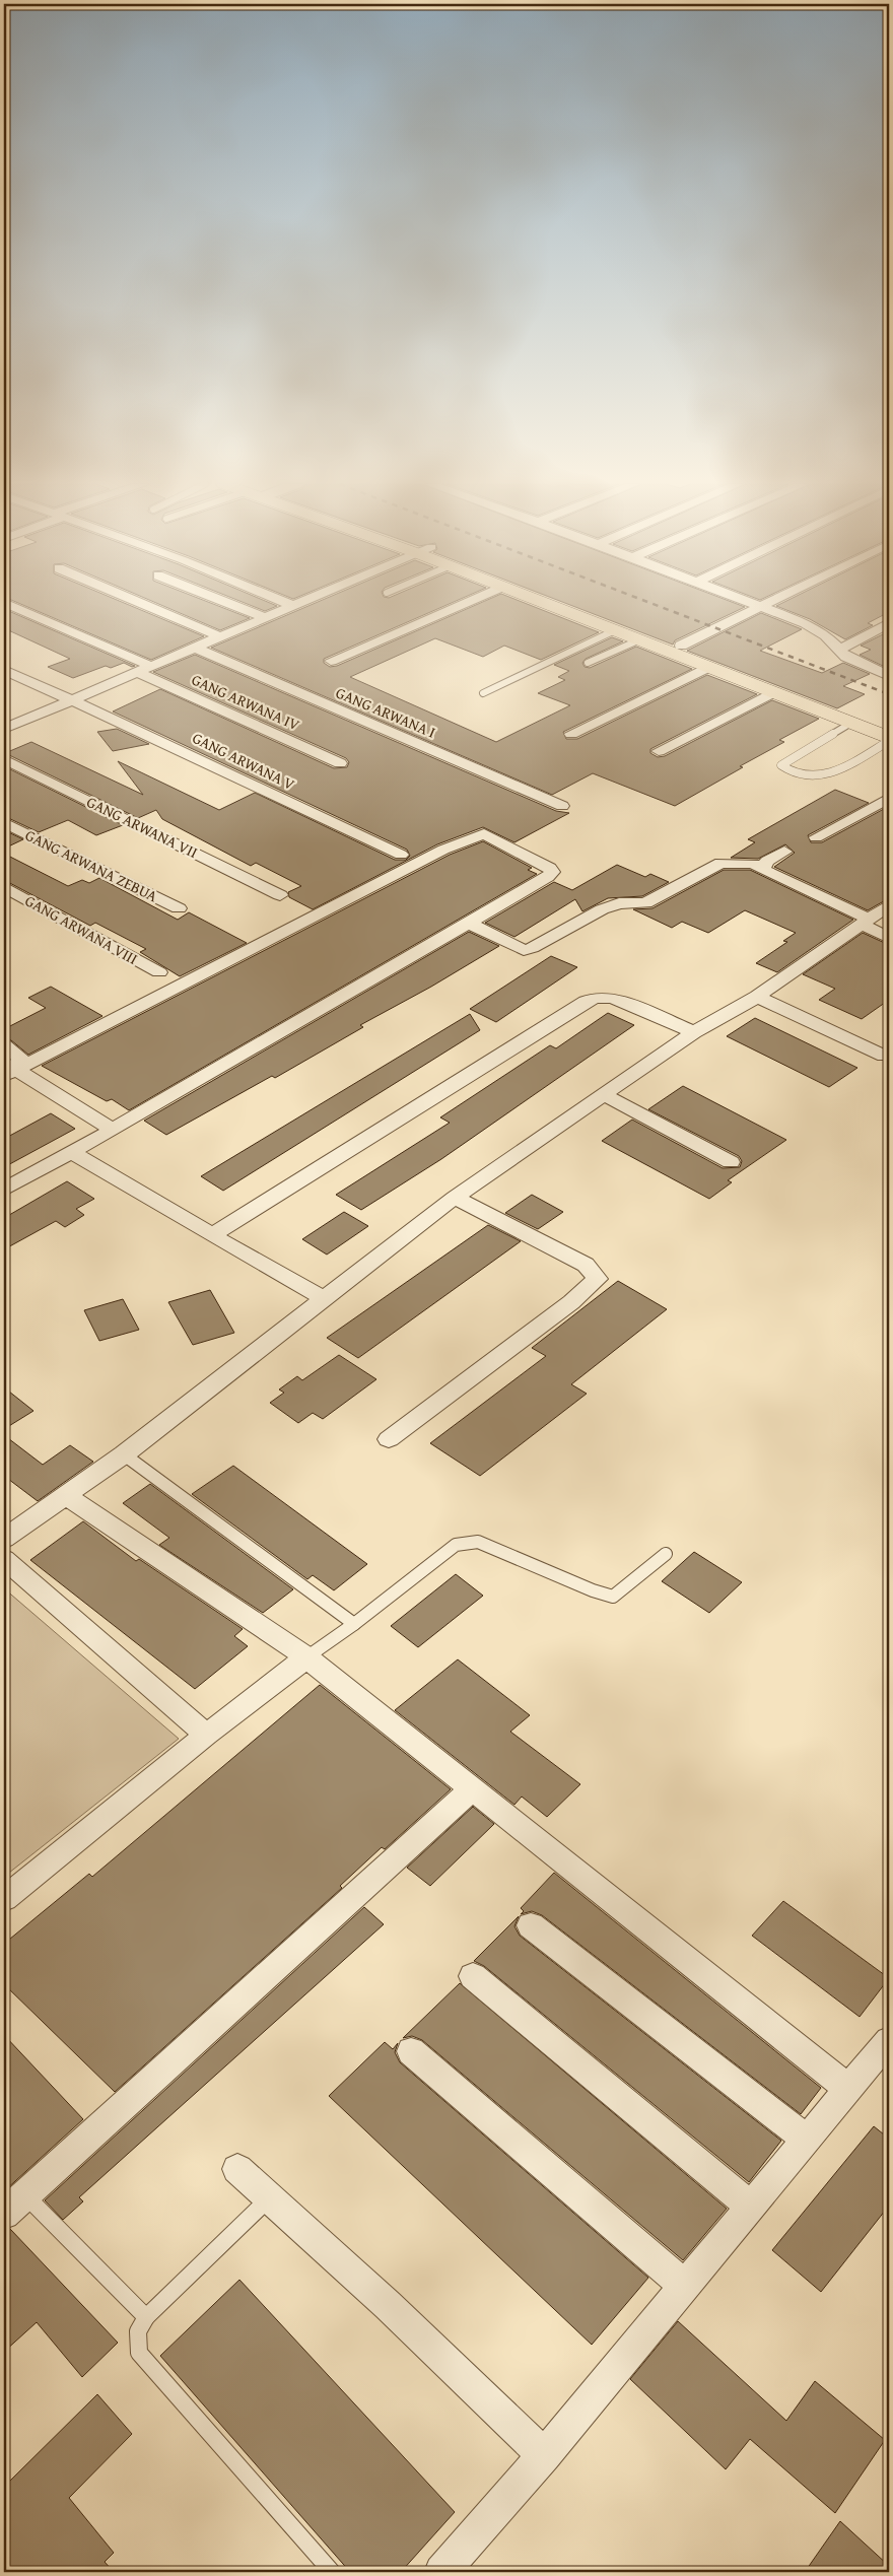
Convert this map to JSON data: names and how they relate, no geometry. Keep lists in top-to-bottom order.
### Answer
{
  "streets": {
    "street": [
      "GANG ARWANA IV",
      "GANG ARWANA I",
      "GANG ARWANA V",
      "GANG ARWANA VII",
      "GANG ARWANA ZEBUA",
      "GANG ARWANA VIII"
    ]
  }
}
